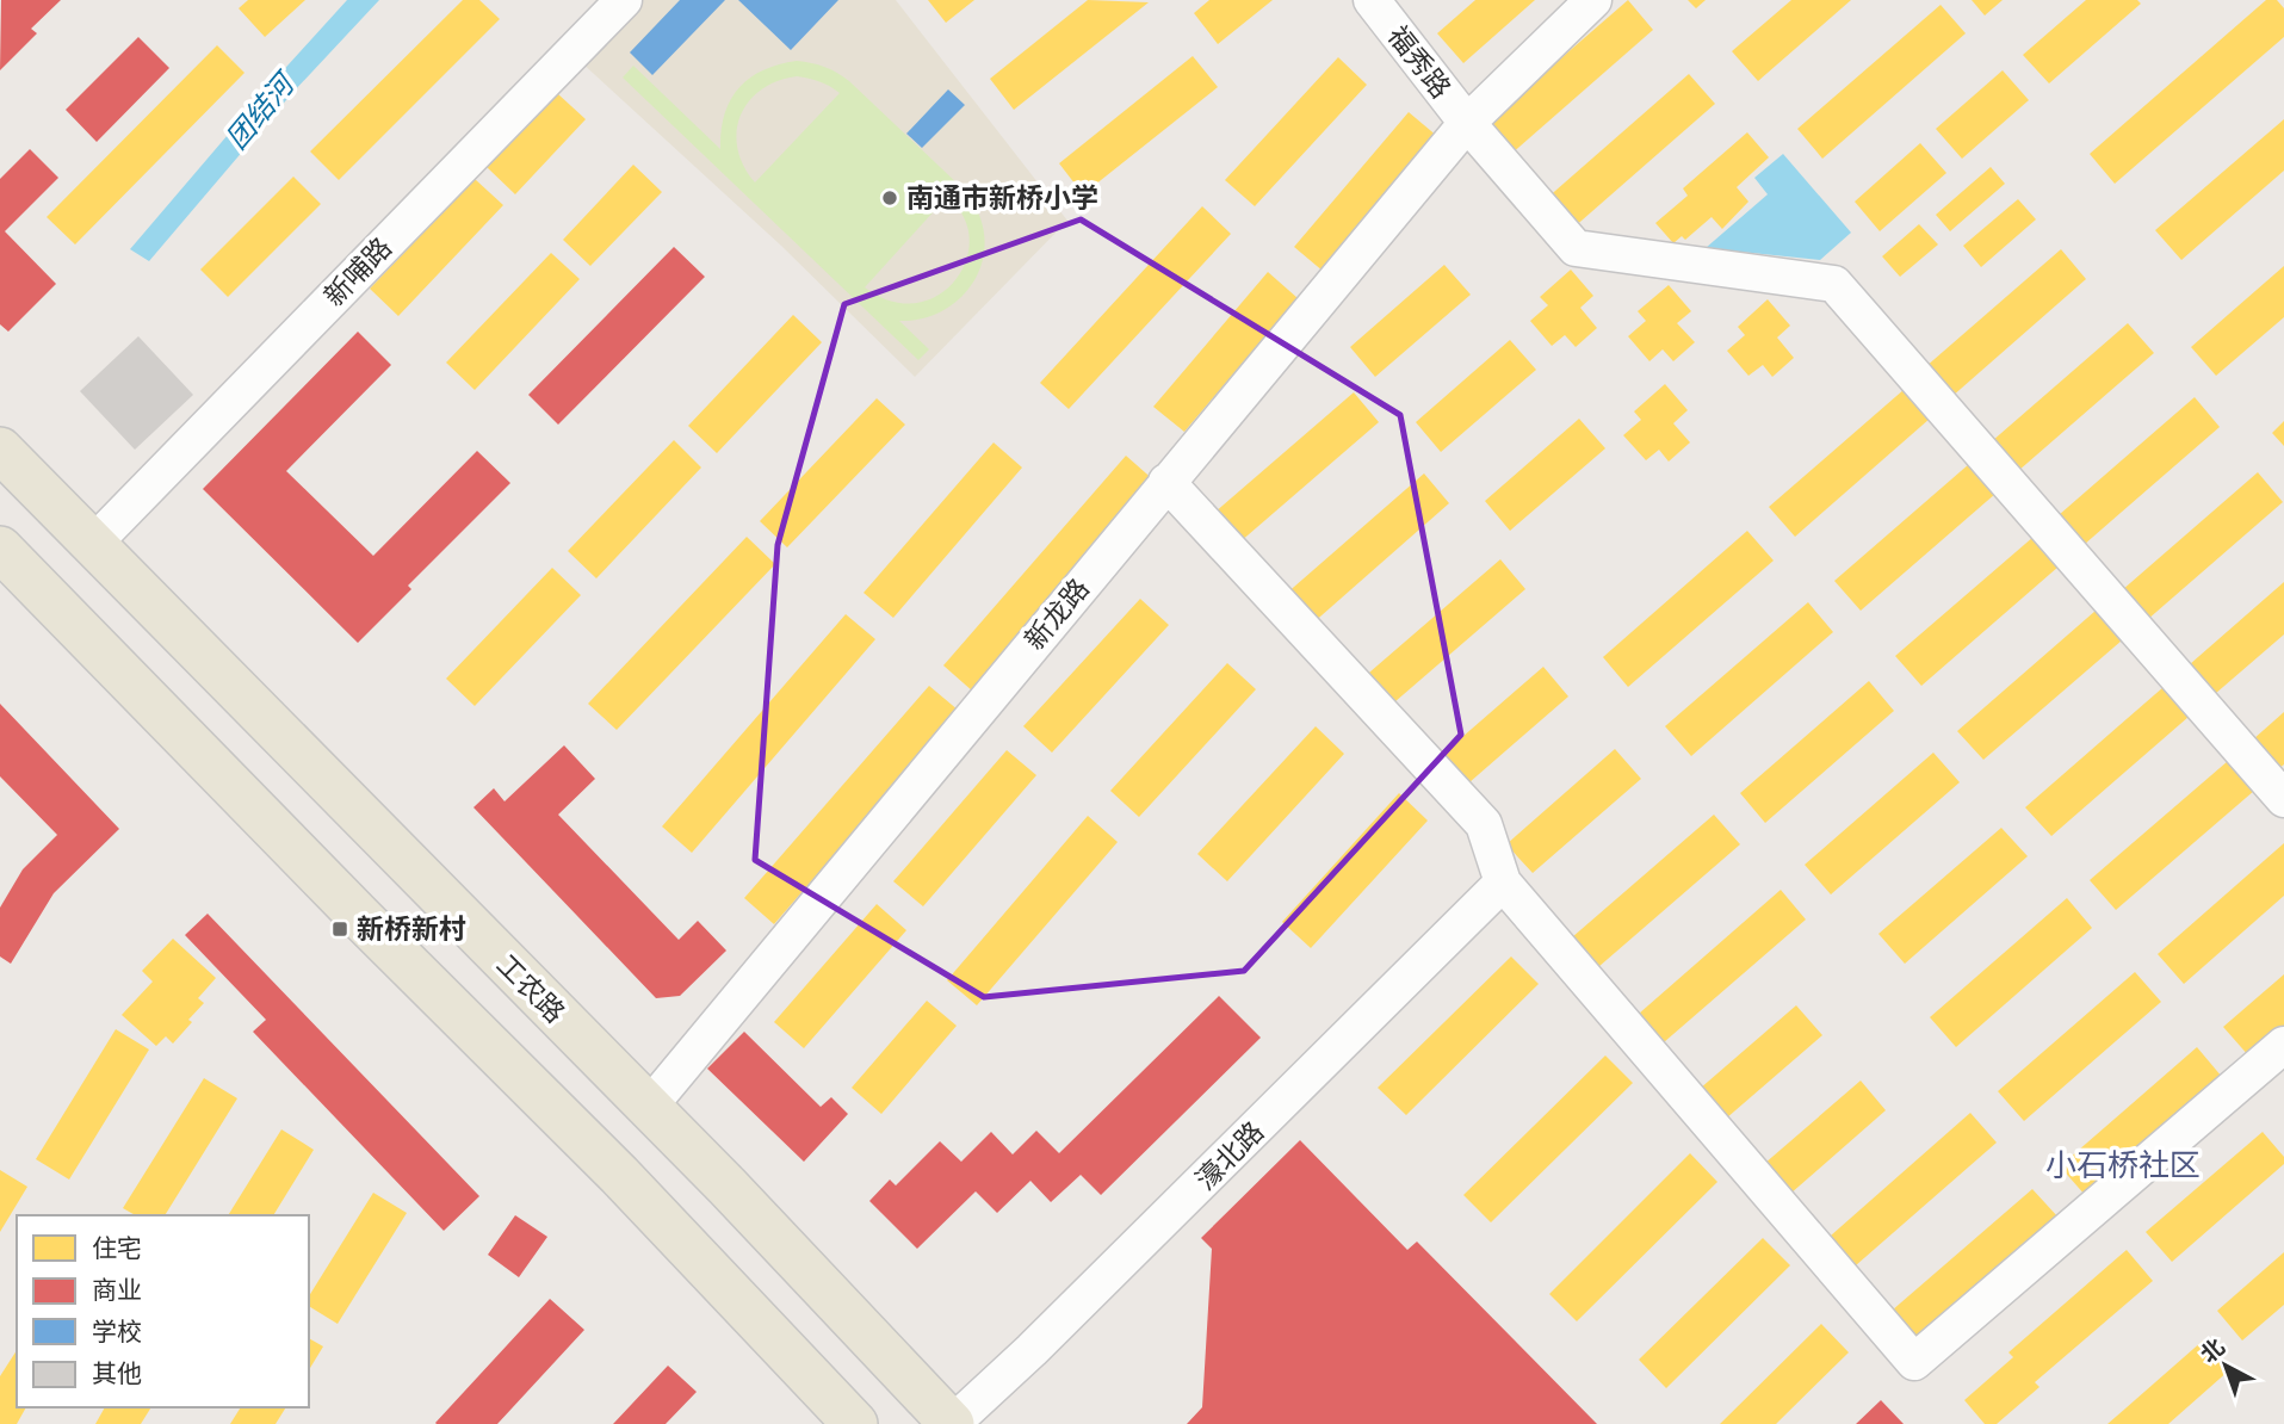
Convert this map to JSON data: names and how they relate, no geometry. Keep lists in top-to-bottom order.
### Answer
{
  "streets": {
    "main road": ["工农路"],
    "street": [
      "福秀路",
      "新哺路",
      "新龙路",
      "濠北路"
    ]
  },
  "crossings": [
    ["福秀路", "新龙路"],
    ["新哺路", "工农路"],
    ["新龙路", "工农路"],
    ["工农路", "濠北路"]
  ],
  "districts": ["小石桥社区"],
  "water": ["团结河"],
  "places": {
    "other": ["南通市新桥小学"],
    "transit": ["新桥新村"]
  },
  "legend": [
    "住宅",
    "商业",
    "学校",
    "其他"
  ],
  "north": "top left"
}
